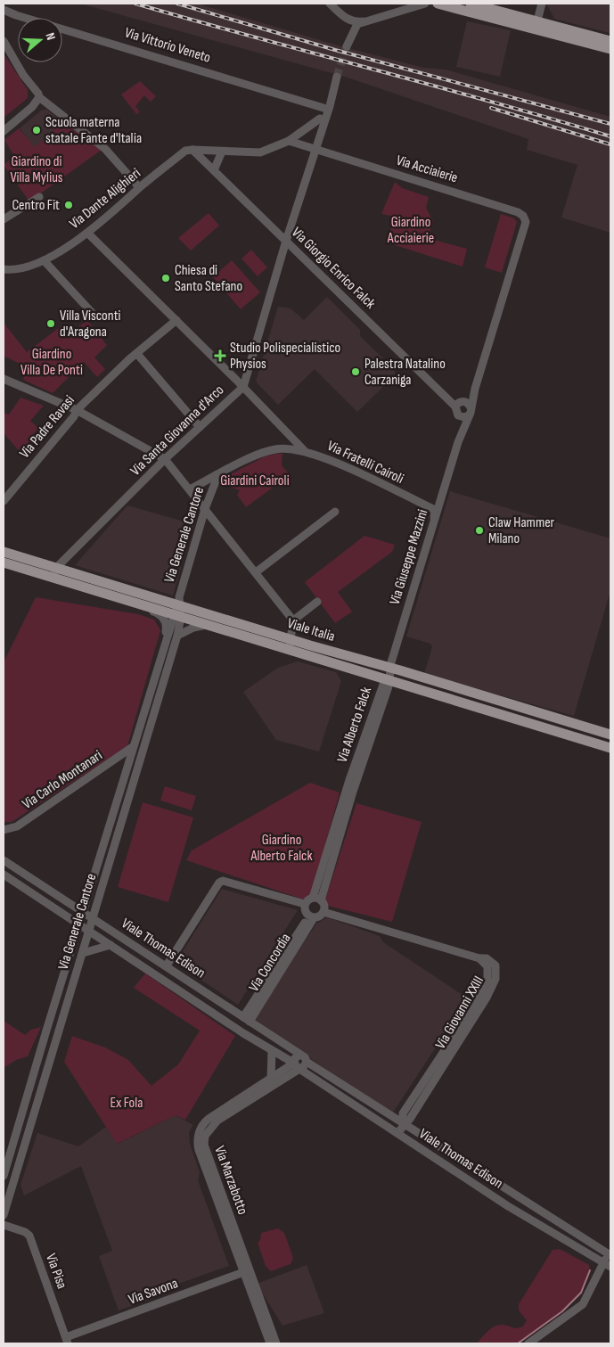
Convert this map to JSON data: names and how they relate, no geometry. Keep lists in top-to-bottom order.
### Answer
{
  "streets": {
    "main road": ["Viale Italia"],
    "street": [
      "Via Vittorio Veneto",
      "Via Acciaierie",
      "Via Dante Alighieri",
      "Via Giorgio Enrico Falck",
      "Via Padre Ravasi",
      "Via Santa Giovanna d'Arco",
      "Via Fratelli Cairoli",
      "Via Generale Cantore",
      "Via Giuseppe Mazzini",
      "Via Alberto Falck",
      "Via Carlo Montanari",
      "Viale Thomas Edison",
      "Via Concordia",
      "Via Giovanni XXIII",
      "Via Marzabotto",
      "Via Pisa",
      "Via Savona"
    ]
  },
  "crossings": [
    ["Via Acciaierie", "Via Santa Giovanna d'Arco"],
    ["Via Acciaierie", "Via Giuseppe Mazzini"],
    ["Via Dante Alighieri", "Via Giorgio Enrico Falck"],
    ["Via Giorgio Enrico Falck", "Via Santa Giovanna d'Arco"],
    ["Via Giorgio Enrico Falck", "Via Giuseppe Mazzini"],
    ["Via Santa Giovanna d'Arco", "Viale Italia"],
    ["Via Fratelli Cairoli", "Via Generale Cantore"],
    ["Via Fratelli Cairoli", "Via Giuseppe Mazzini"],
    ["Via Generale Cantore", "Viale Italia"],
    ["Via Generale Cantore", "Via Carlo Montanari"],
    ["Via Generale Cantore", "Viale Thomas Edison"],
    ["Via Giuseppe Mazzini", "Viale Italia"],
    ["Via Giuseppe Mazzini", "Via Alberto Falck"],
    ["Viale Italia", "Via Alberto Falck"],
    ["Via Alberto Falck", "Via Concordia"],
    ["Via Alberto Falck", "Via Giovanni XXIII"],
    ["Viale Thomas Edison", "Via Concordia"],
    ["Viale Thomas Edison", "Via Giovanni XXIII"],
    ["Viale Thomas Edison", "Via Marzabotto"],
    ["Via Concordia", "Via Giovanni XXIII"],
    ["Via Marzabotto", "Via Savona"],
    ["Via Pisa", "Via Savona"]
  ],
  "parks": [
    "Giardino di Villa Mylius",
    "Giardino Acciaierie",
    "Giardino Villa De Ponti",
    "Giardini Cairoli",
    "Giardino Alberto Falck",
    "Ex Fola"
  ],
  "places": {
    "other": [
      "Scuola materna statale Fante d'Italia",
      "Centro Fit",
      "Chiesa di Santo Stefano",
      "Villa Visconti d'Aragona",
      "Palestra Natalino Carzaniga",
      "Claw Hammer Milano"
    ],
    "health": ["Studio Polispecialistico Physios"]
  },
  "north": "right"
}
